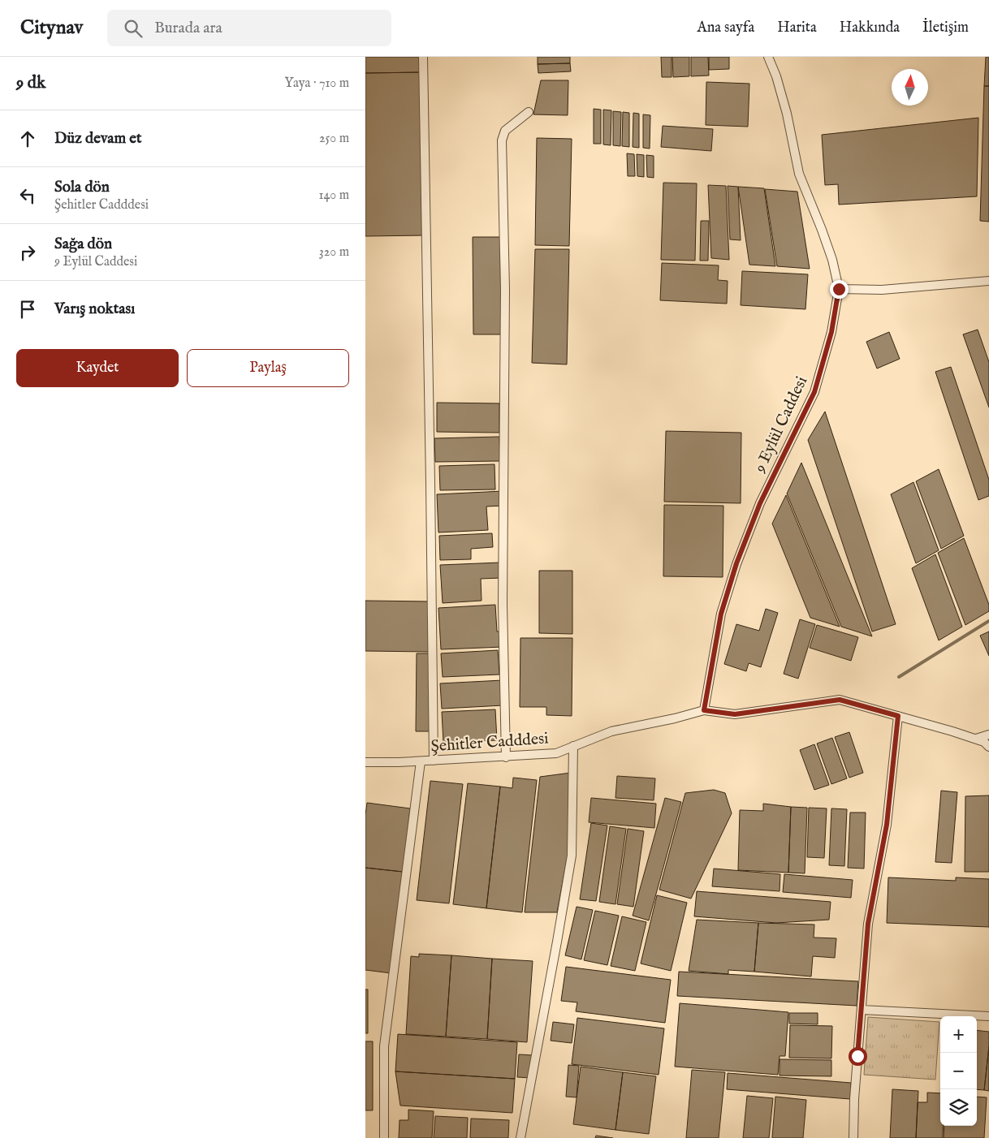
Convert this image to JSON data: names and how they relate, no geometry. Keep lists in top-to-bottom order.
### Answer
{
  "streets": {
    "street": ["9 Eylül Caddesi", "Şehitler Cadddesi"]
  },
  "crossings": [
    ["9 Eylül Caddesi", "Şehitler Cadddesi"]
  ],
  "north": "top",
  "page": {
    "header": "Citynav",
    "search": "Burada ara",
    "nav": [
      "Ana sayfa",
      "Harita",
      "Hakkında",
      "İletişim"
    ],
    "heading": ["9 dk", "Yaya · 710 m"],
    "list": [
      ["Düz devam et", "250 m"],
      ["Sola dön", "Şehitler Cadddesi", "140 m"],
      ["Sağa dön", "9 Eylül Caddesi", "320 m"],
      "Varış noktası"
    ],
    "buttons": ["Kaydet", "Paylaş"],
    "map_buttons": ["+", "−"]
  }
}
